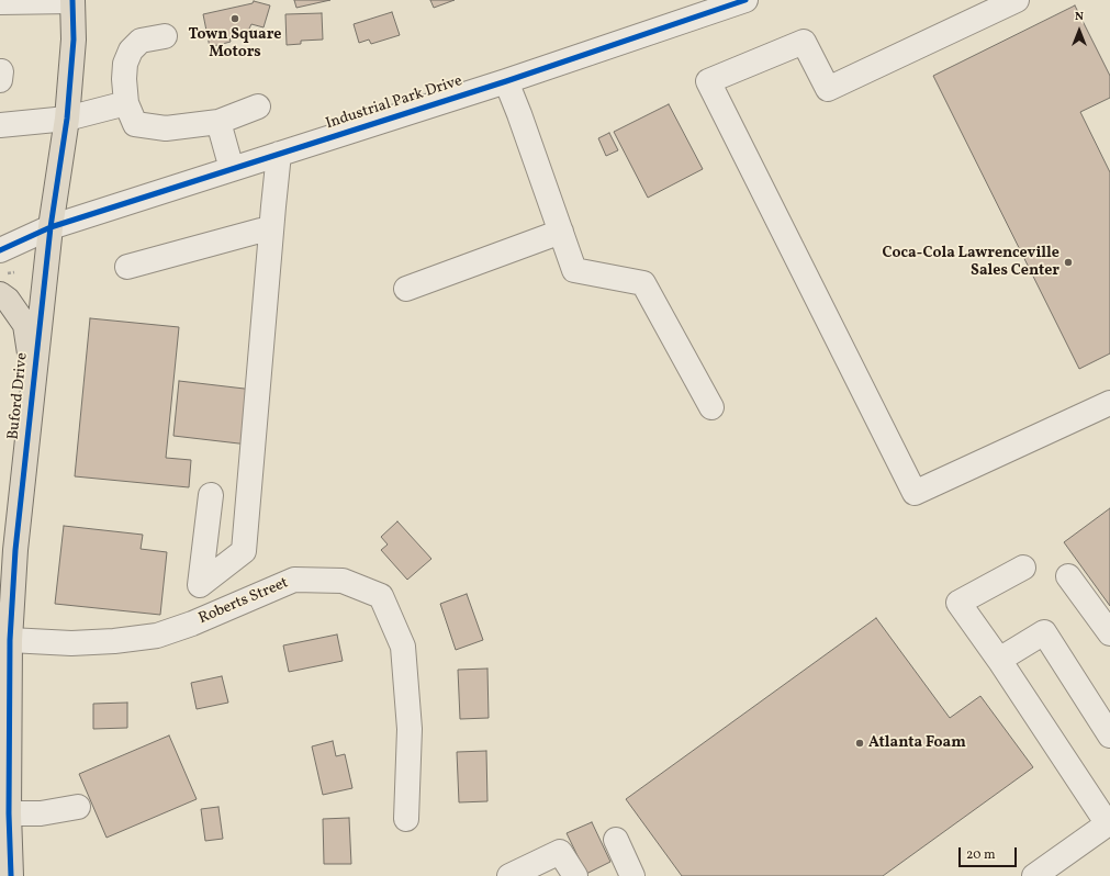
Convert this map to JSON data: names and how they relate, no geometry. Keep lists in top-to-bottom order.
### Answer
{
  "streets": {
    "highway": ["Buford Drive"],
    "street": ["Industrial Park Drive", "Roberts Street"]
  },
  "crossings": [
    ["Industrial Park Drive", "Buford Drive"],
    ["Buford Drive", "Roberts Street"]
  ],
  "places": ["Town Square Motors", "Coca-Cola Lawrenceville Sales Center", "Atlanta Foam"],
  "scale_bar": "20 m",
  "north": "top"
}
